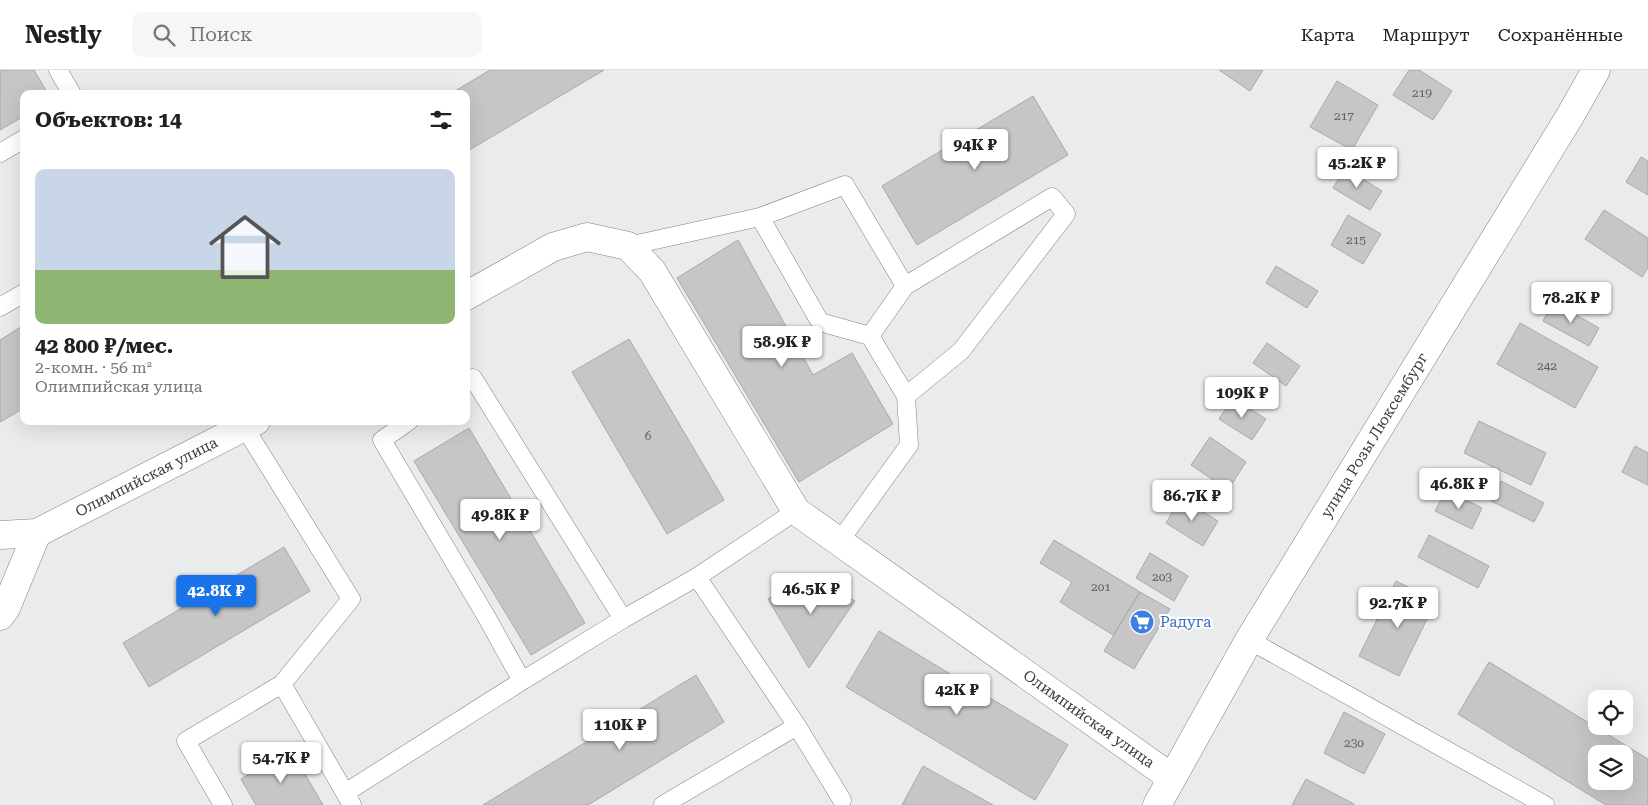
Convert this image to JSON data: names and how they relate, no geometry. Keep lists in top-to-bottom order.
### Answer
{
  "streets": {
    "street": ["улица Розы Люксембург", "Олимпийская улица"]
  },
  "crossings": [
    ["улица Розы Люксембург", "Олимпийская улица"]
  ],
  "places": {
    "supermarket": ["Радуга"]
  },
  "house_numbers": [
    "219",
    "217",
    "215",
    "242",
    "6",
    "203",
    "201",
    "230"
  ],
  "page": {
    "header": "Nestly",
    "search": "Поиск",
    "nav": ["Карта", "Маршрут", "Сохранённые"],
    "heading": "Объектов: 14",
    "price": [
      "94K ₽",
      "45.2K ₽",
      "78.2K ₽",
      "58.9K ₽",
      "109K ₽",
      "46.8K ₽",
      "86.7K ₽",
      "49.8K ₽",
      "46.5K ₽",
      "42.8K ₽",
      "92.7K ₽",
      "42K ₽",
      "110K ₽",
      "54.7K ₽"
    ],
    "list": [
      {
        "name": "42 800 ₽/мес.",
        "note": "2-комн. · 56 m² · Олимпийская улица"
      }
    ]
  }
}
